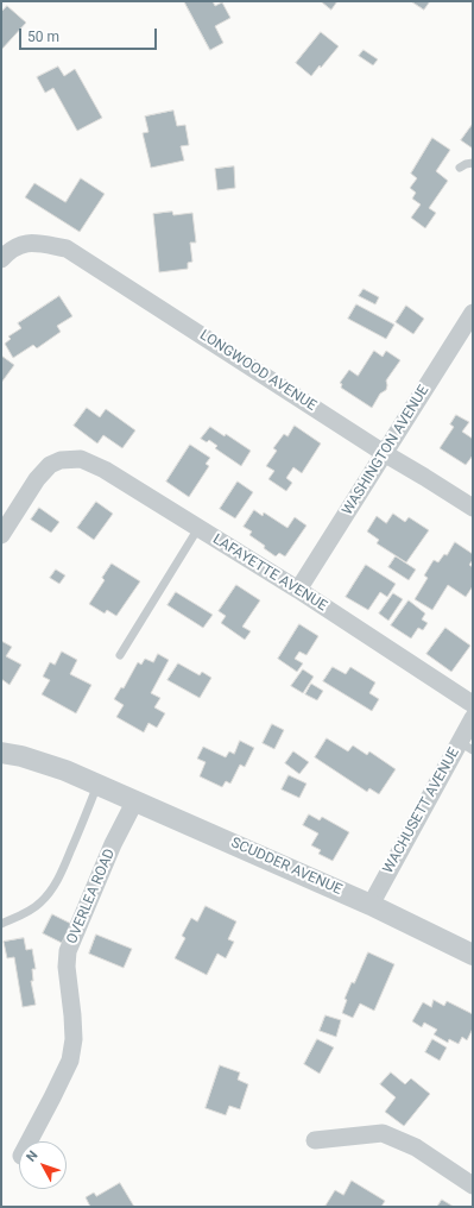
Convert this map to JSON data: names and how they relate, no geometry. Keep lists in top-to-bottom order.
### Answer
{
  "streets": {
    "street": [
      "LONGWOOD AVENUE",
      "WASHINGTON AVENUE",
      "LAFAYETTE AVENUE",
      "WACHUSETT AVENUE",
      "SCUDDER AVENUE",
      "OVERLEA ROAD"
    ]
  },
  "crossings": [
    ["LONGWOOD AVENUE", "WASHINGTON AVENUE"],
    ["WASHINGTON AVENUE", "LAFAYETTE AVENUE"],
    ["WACHUSETT AVENUE", "SCUDDER AVENUE"],
    ["SCUDDER AVENUE", "OVERLEA ROAD"]
  ],
  "scale_bar": "50 m",
  "north": "top left"
}
